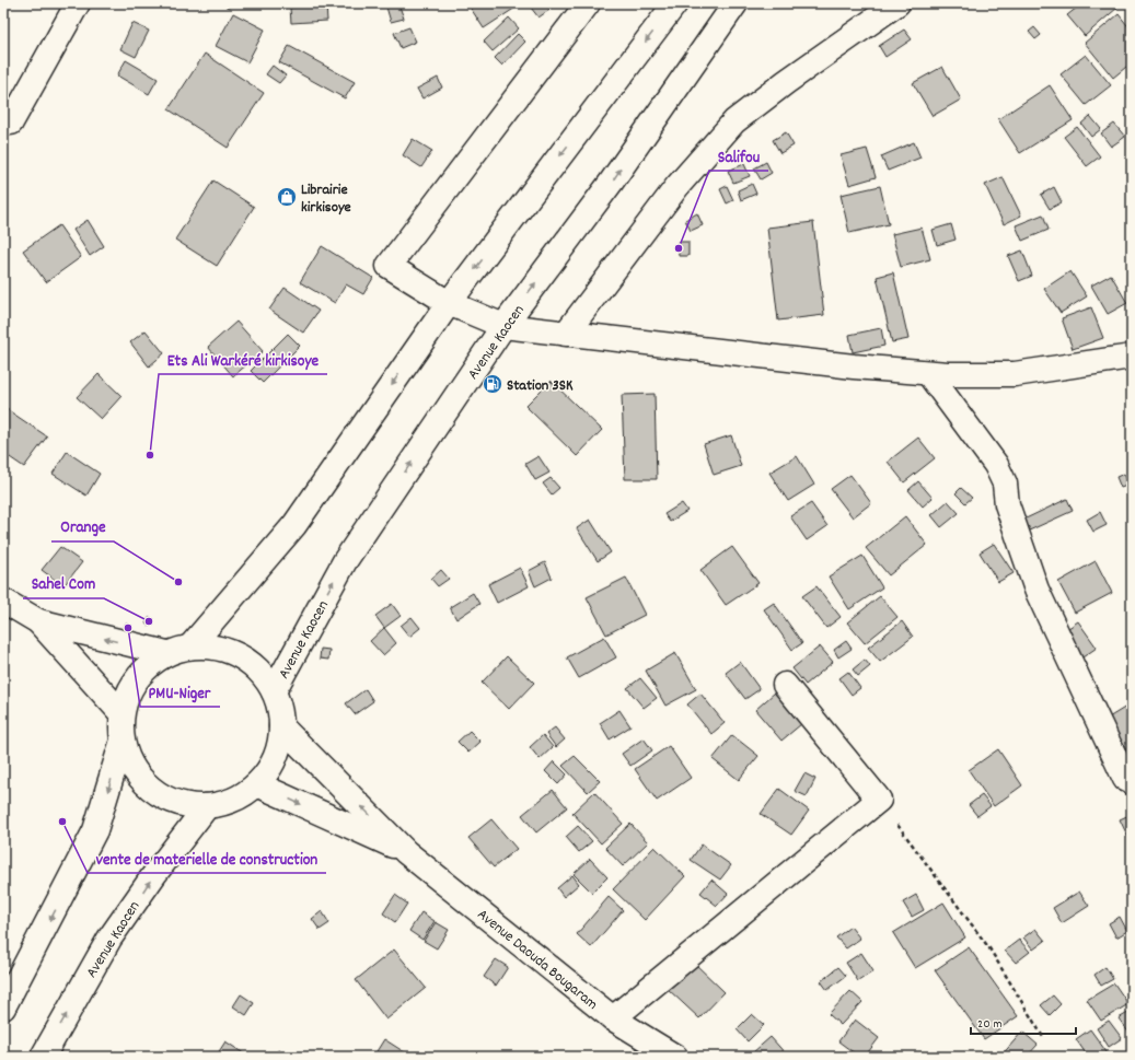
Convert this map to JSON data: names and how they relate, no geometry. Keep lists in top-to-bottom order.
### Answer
{
  "streets": {
    "main road": ["Avenue Kaocen", "Avenue Daouda Bougaram"]
  },
  "places": {
    "shop": ["Librairie kirkisoye"],
    "other": [
      "Salifou",
      "Ets Ali Warkéré kirkisoye",
      "Orange",
      "Sahel Com",
      "PMU-Niger",
      "vente de materielle de construction"
    ],
    "fuel station": ["Station 3SK"]
  },
  "scale_bar": "20 m"
}
